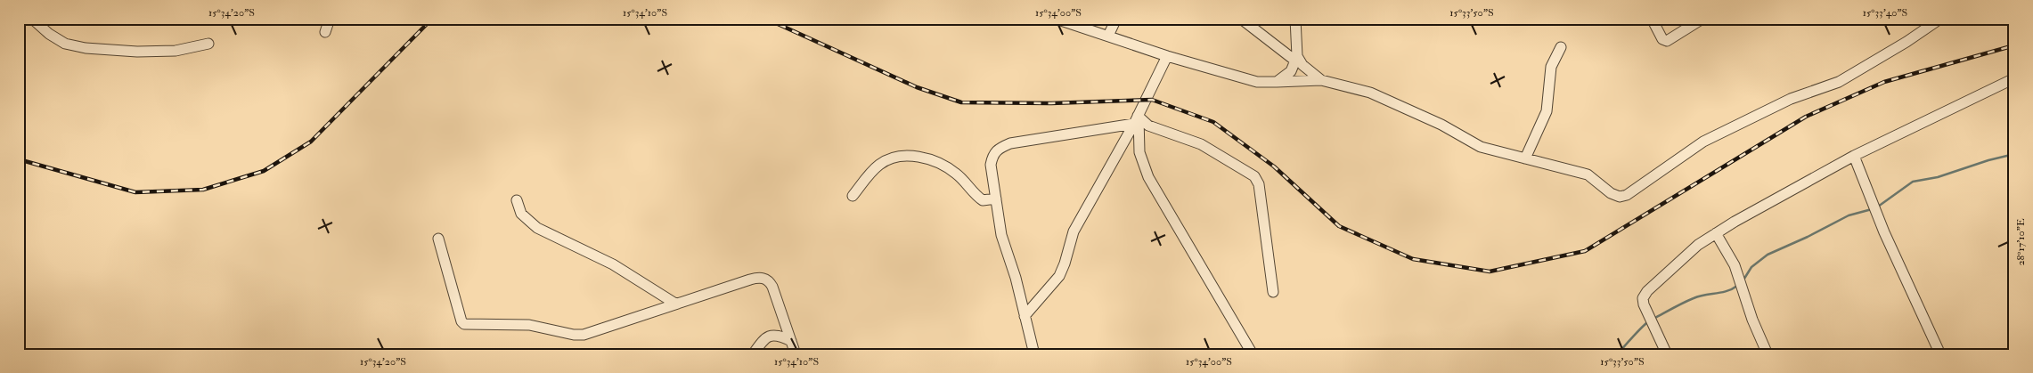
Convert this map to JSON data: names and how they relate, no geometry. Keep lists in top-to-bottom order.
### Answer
{
  "coordinates": [
    "15°34'20\"S",
    "15°34'10\"S",
    "15°34'00\"S",
    "15°33'50\"S",
    "15°33'40\"S",
    "28°17'10\"E"
  ]
}
